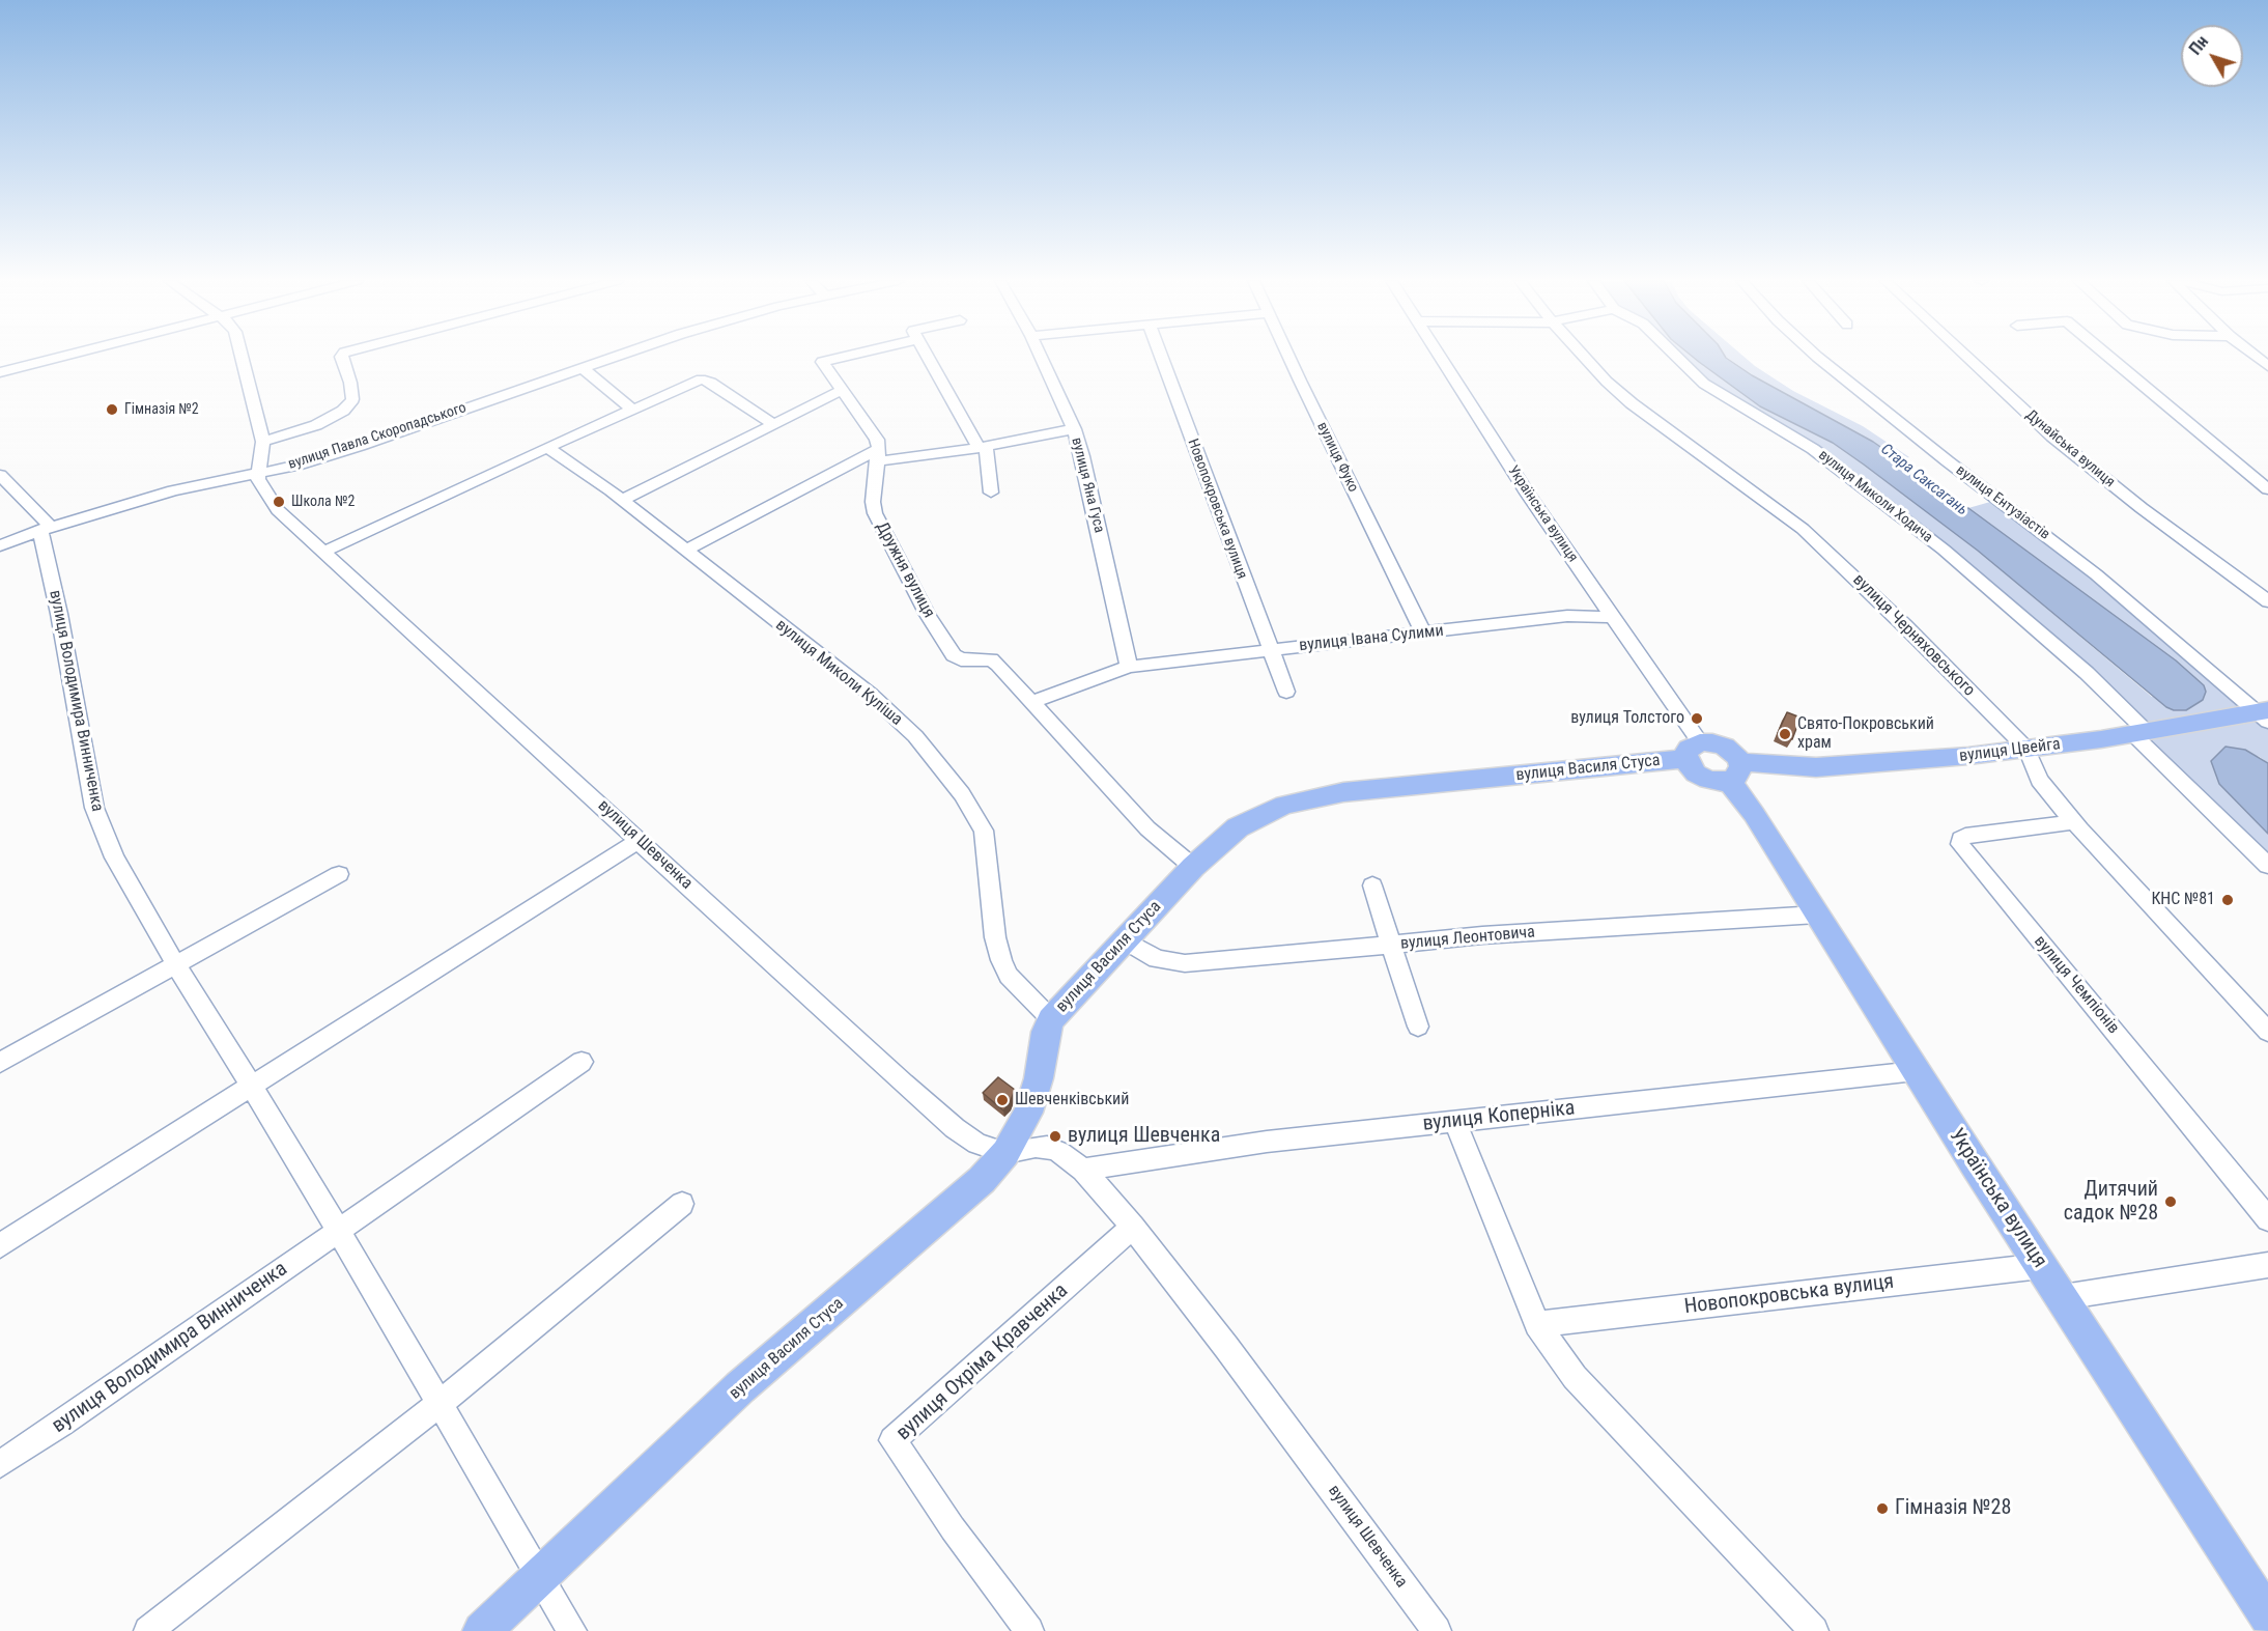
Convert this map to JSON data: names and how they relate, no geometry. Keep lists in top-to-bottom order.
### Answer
{
  "streets": {
    "main road": ["Українська вулиця", "вулиця Цвейга", "вулиця Василя Стуса"],
    "street": [
      "вулиця Павла Скоропадського",
      "Дунайська вулиця",
      "вулиця Фуко",
      "вулиця Яна Гуса",
      "вулиця Миколи Ходича",
      "вулиця Ентузіастів",
      "Новопокровська вулиця",
      "Дружня вулиця",
      "вулиця Черняховського",
      "вулиця Івана Сулими",
      "вулиця Миколи Куліша",
      "вулиця Володимира Винниченка",
      "вулиця Шевченка",
      "вулиця Леонтовича",
      "вулиця Чемпіонів",
      "вулиця Коперніка",
      "вулиця Охріма Кравченка"
    ]
  },
  "crossings": [
    ["вулиця Павла Скоропадського", "вулиця Володимира Винниченка"],
    ["вулиця Павла Скоропадського", "вулиця Шевченка"],
    ["вулиця Фуко", "вулиця Івана Сулими"],
    ["вулиця Яна Гуса", "вулиця Івана Сулими"],
    ["вулиця Миколи Ходича", "вулиця Цвейга"],
    ["вулиця Ентузіастів", "вулиця Цвейга"],
    ["Новопокровська вулиця", "Українська вулиця"],
    ["Новопокровська вулиця", "вулиця Івана Сулими"],
    ["Українська вулиця", "вулиця Івана Сулими"],
    ["Українська вулиця", "вулиця Цвейга"],
    ["Українська вулиця", "вулиця Василя Стуса"],
    ["Українська вулиця", "вулиця Леонтовича"],
    ["Українська вулиця", "вулиця Коперніка"],
    ["Дружня вулиця", "вулиця Василя Стуса"],
    ["вулиця Черняховського", "вулиця Цвейга"],
    ["вулиця Черняховського", "вулиця Чемпіонів"],
    ["вулиця Миколи Куліша", "вулиця Василя Стуса"],
    ["вулиця Володимира Винниченка", "вулиця Василя Стуса"],
    ["вулиця Цвейга", "вулиця Василя Стуса"],
    ["вулиця Василя Стуса", "вулиця Шевченка"],
    ["вулиця Василя Стуса", "вулиця Леонтовича"],
    ["вулиця Шевченка", "вулиця Коперніка"],
    ["вулиця Шевченка", "вулиця Охріма Кравченка"]
  ],
  "water": ["Стара Саксагань"],
  "places": [
    "Гімназія №2",
    "Школа №2",
    "вулиця Толстого",
    "Свято-Покровський храм",
    "КНС №81",
    "Шевченківський",
    "вулиця Шевченка",
    "Дитячий садок №28",
    "Гімназія №28"
  ],
  "north": "top left"
}
